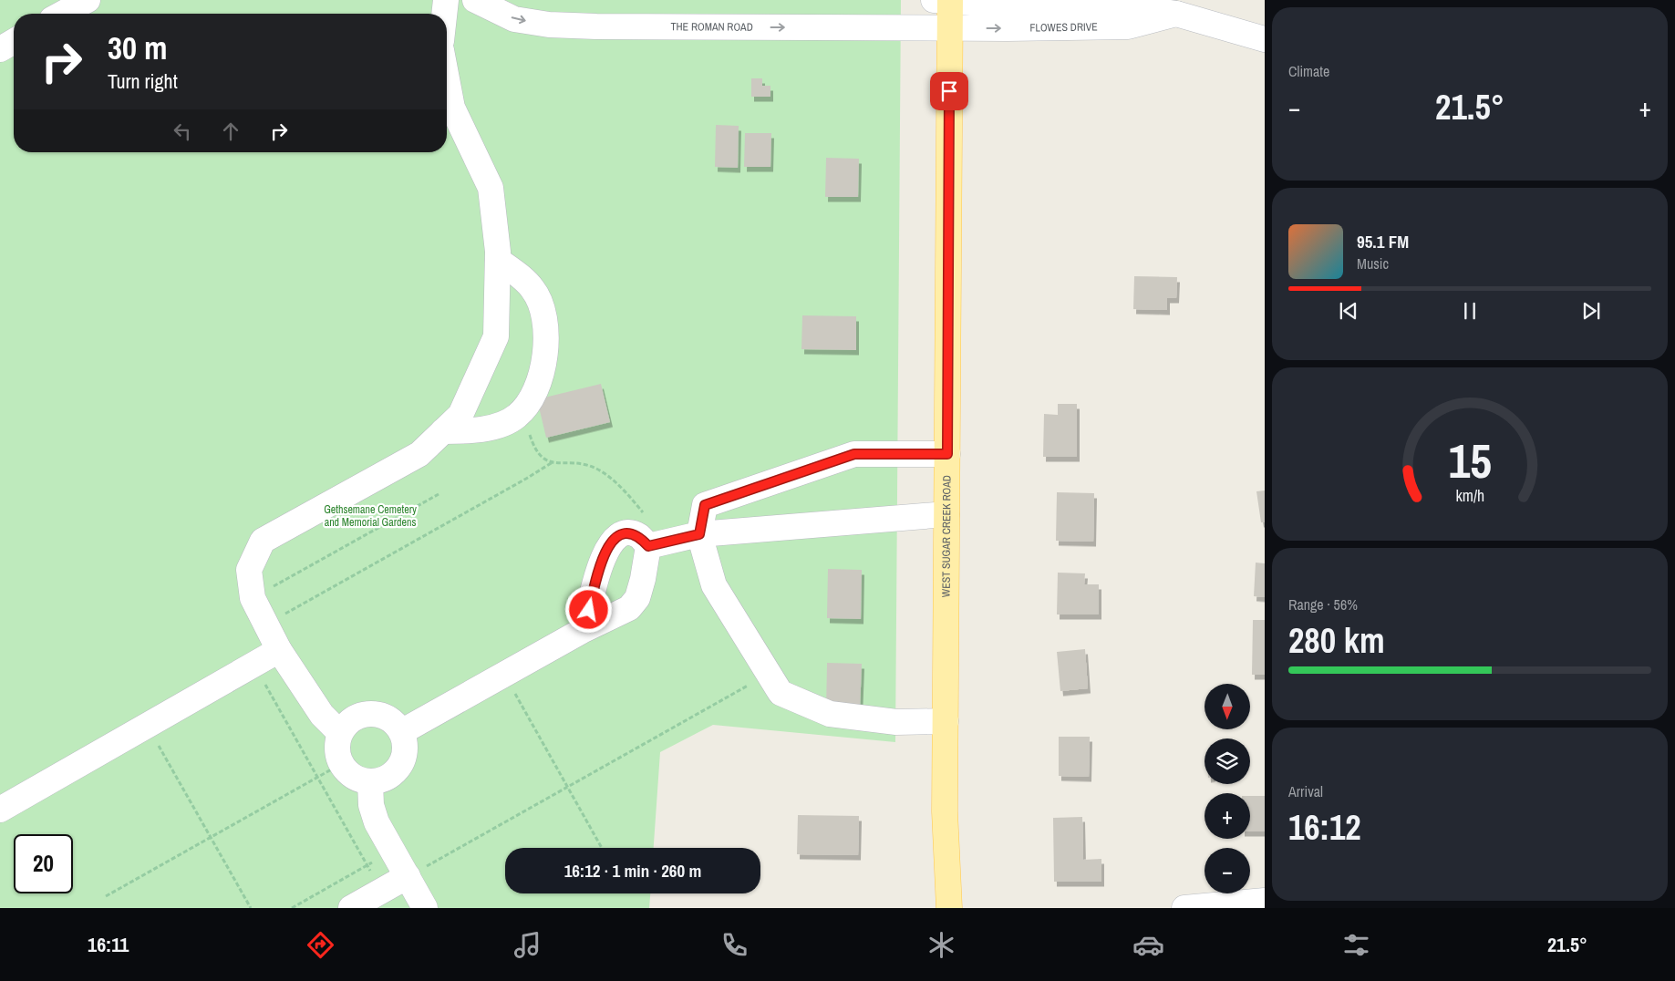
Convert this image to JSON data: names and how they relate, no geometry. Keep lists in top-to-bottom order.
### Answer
{
  "streets": {
    "main road": ["WEST SUGAR CREEK ROAD"],
    "street": ["THE ROMAN ROAD", "FLOWES DRIVE"]
  },
  "crossings": [
    ["THE ROMAN ROAD", "FLOWES DRIVE"],
    ["THE ROMAN ROAD", "WEST SUGAR CREEK ROAD"],
    ["FLOWES DRIVE", "WEST SUGAR CREEK ROAD"]
  ],
  "one_way": ["THE ROMAN ROAD"],
  "parks": ["Gethsemane Cemetery and Memorial Gardens"],
  "north": "bottom",
  "page": {
    "tile": [
      "Climate",
      ["Range · 56%", "280 km"],
      ["Arrival", "16:12"]
    ],
    "turn": ["30 m", "Turn right"],
    "heat": ["−", "21.5°", "+"],
    "song": ["95.1 FM", "Music"],
    "map_buttons": ["+", "−"],
    "limit": "20",
    "trip": "16:12 · 1 min · 260 m",
    "tabs": ["16:11", "21.5°"],
    "gauge": ["15", "km/h"]
  }
}
